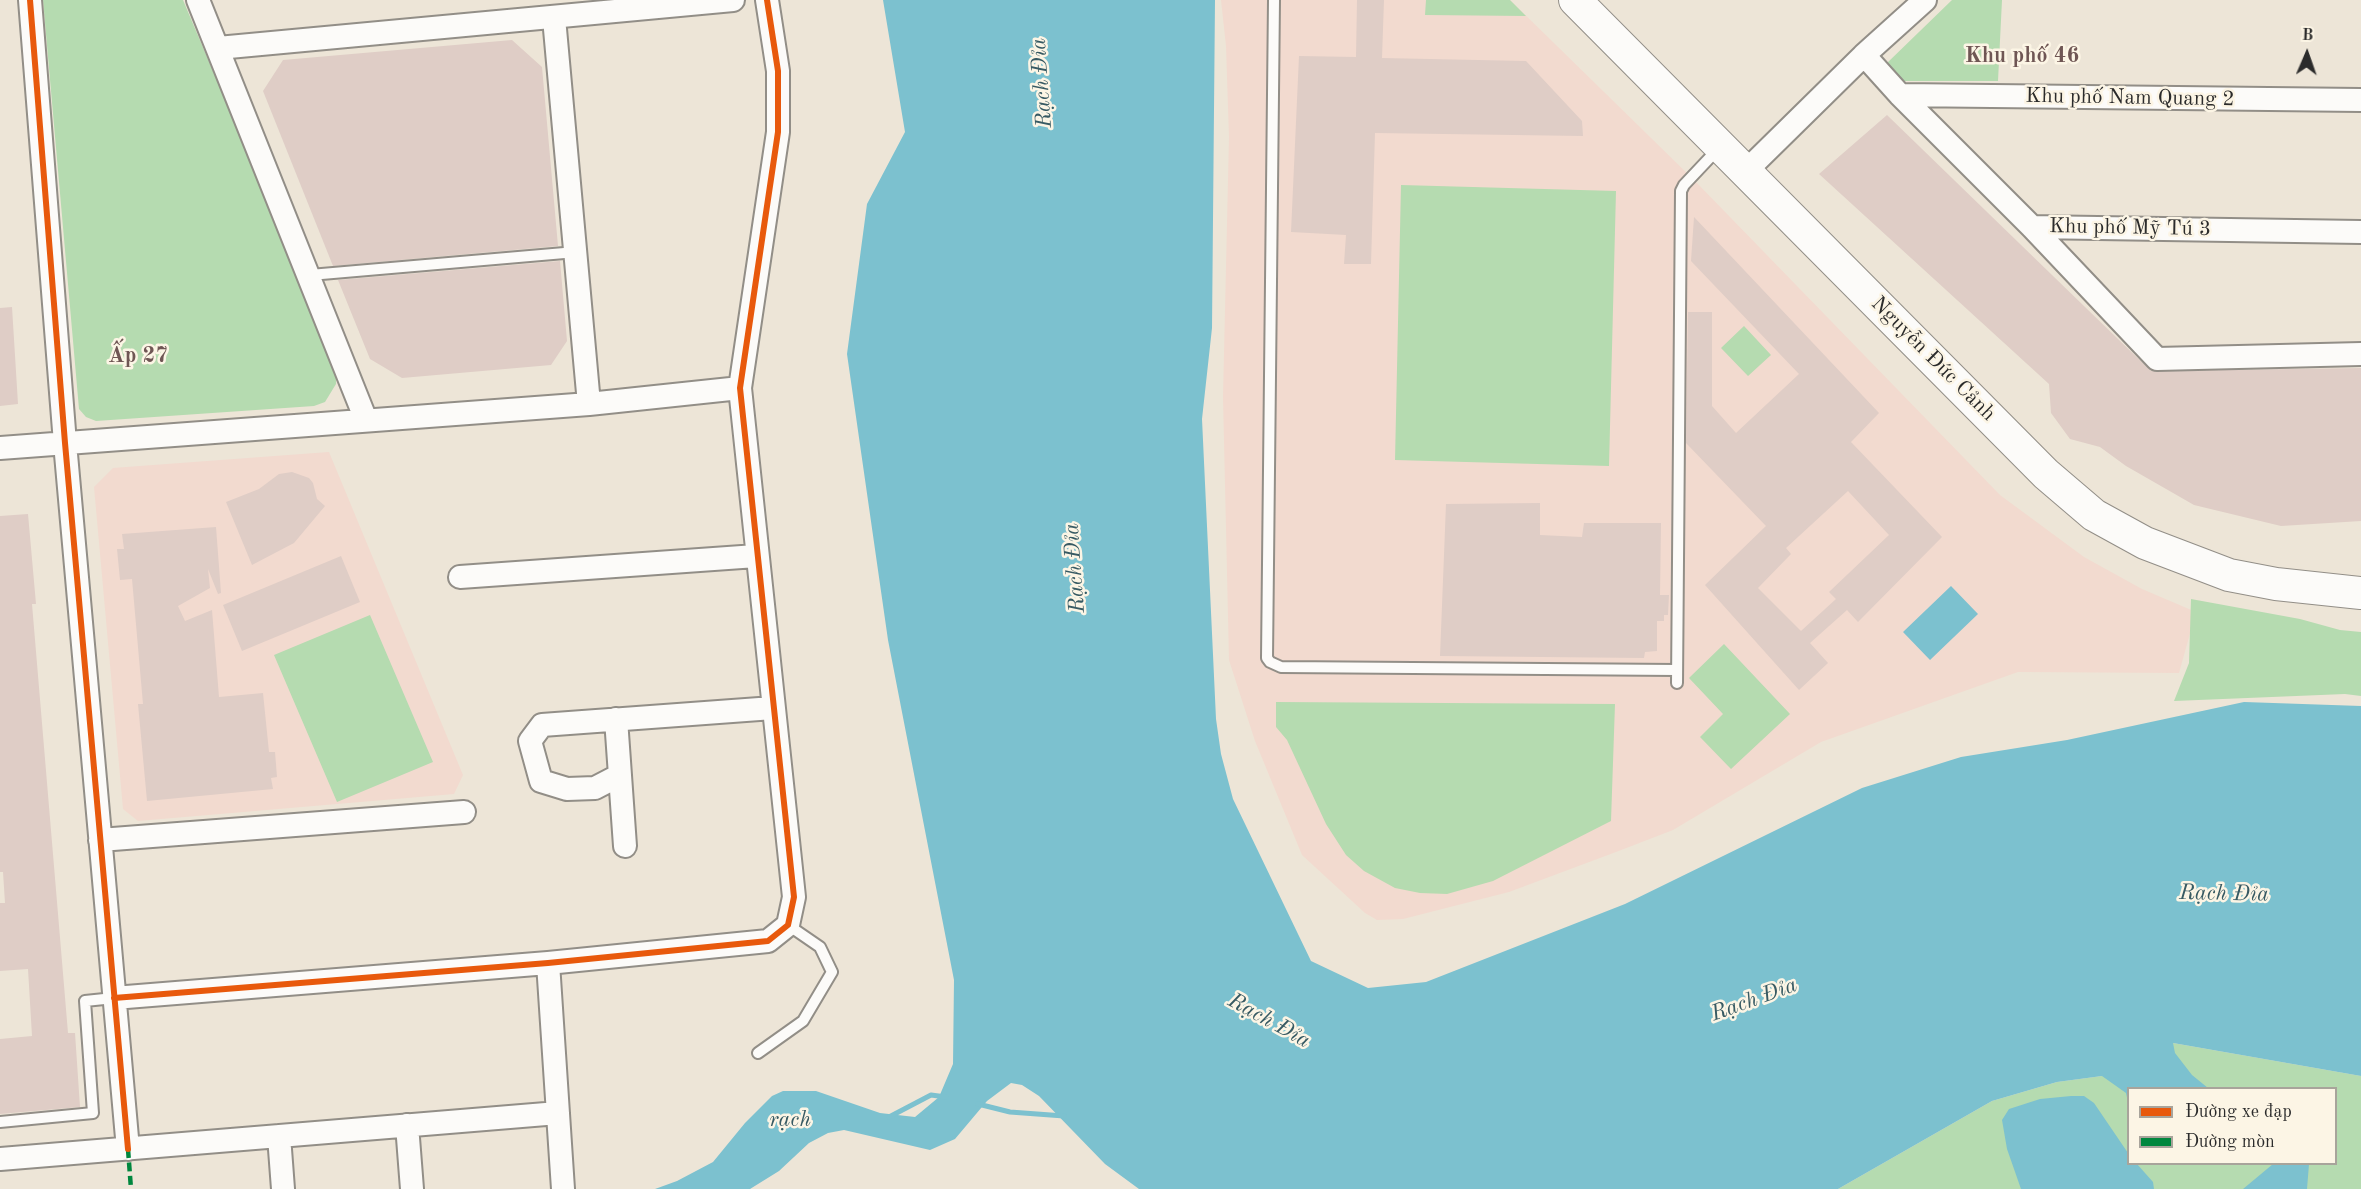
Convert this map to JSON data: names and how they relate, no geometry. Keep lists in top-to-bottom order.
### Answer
{
  "streets": {
    "main road": ["Nguyễn Đức Cảnh"],
    "street": ["Khu phố Nam Quang 2", "Khu phố Mỹ Tú 3"]
  },
  "crossings": [
    ["Khu phố Nam Quang 2", "Khu phố Mỹ Tú 3"]
  ],
  "districts": ["Khu phố 46", "Ấp 27"],
  "water": ["Rạch Đỉa", "rạch"],
  "legend": ["Đường xe đạp", "Đường mòn"],
  "north": "top"
}
